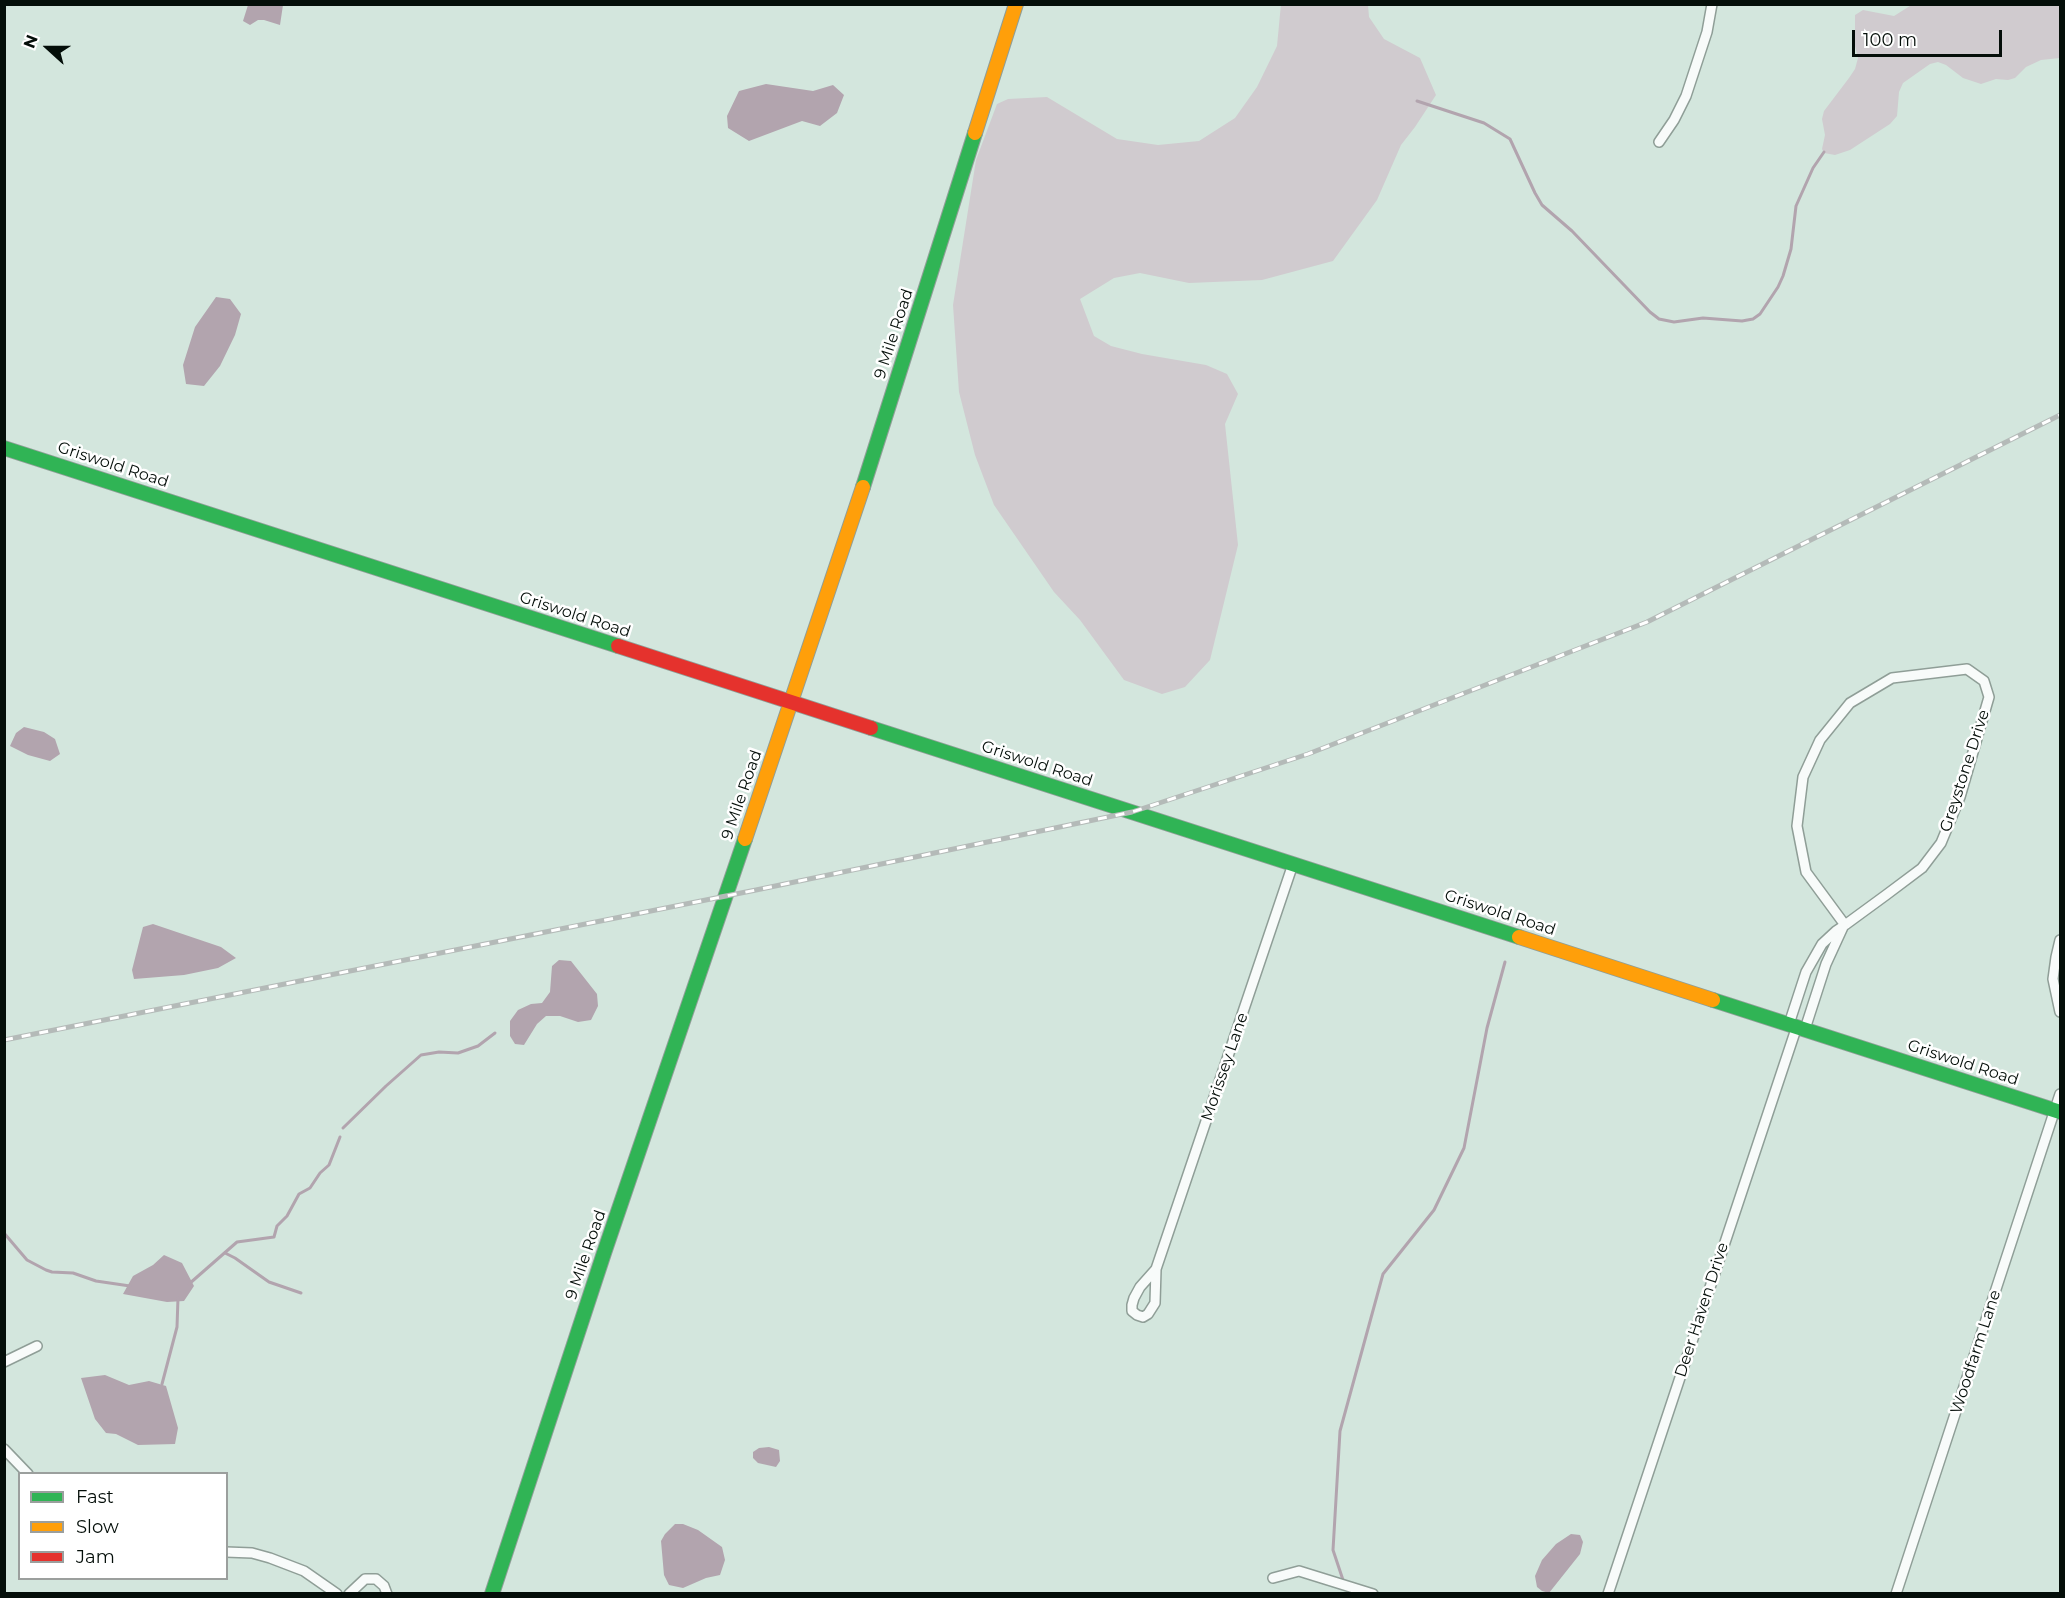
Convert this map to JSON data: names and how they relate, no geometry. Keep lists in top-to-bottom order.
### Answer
{
  "streets": {
    "street": [
      "9 Mile Road",
      "Griswold Road",
      "Greystone Drive",
      "Morissey Lane",
      "Deer Haven Drive",
      "Woodfarm Lane"
    ]
  },
  "crossings": [
    ["9 Mile Road", "Griswold Road"],
    ["Griswold Road", "Greystone Drive"],
    ["Griswold Road", "Morissey Lane"],
    ["Griswold Road", "Deer Haven Drive"],
    ["Griswold Road", "Woodfarm Lane"],
    ["Greystone Drive", "Deer Haven Drive"]
  ],
  "legend": ["Fast", "Slow", "Jam"],
  "scale_bar": "100 m",
  "north": "left"
}
